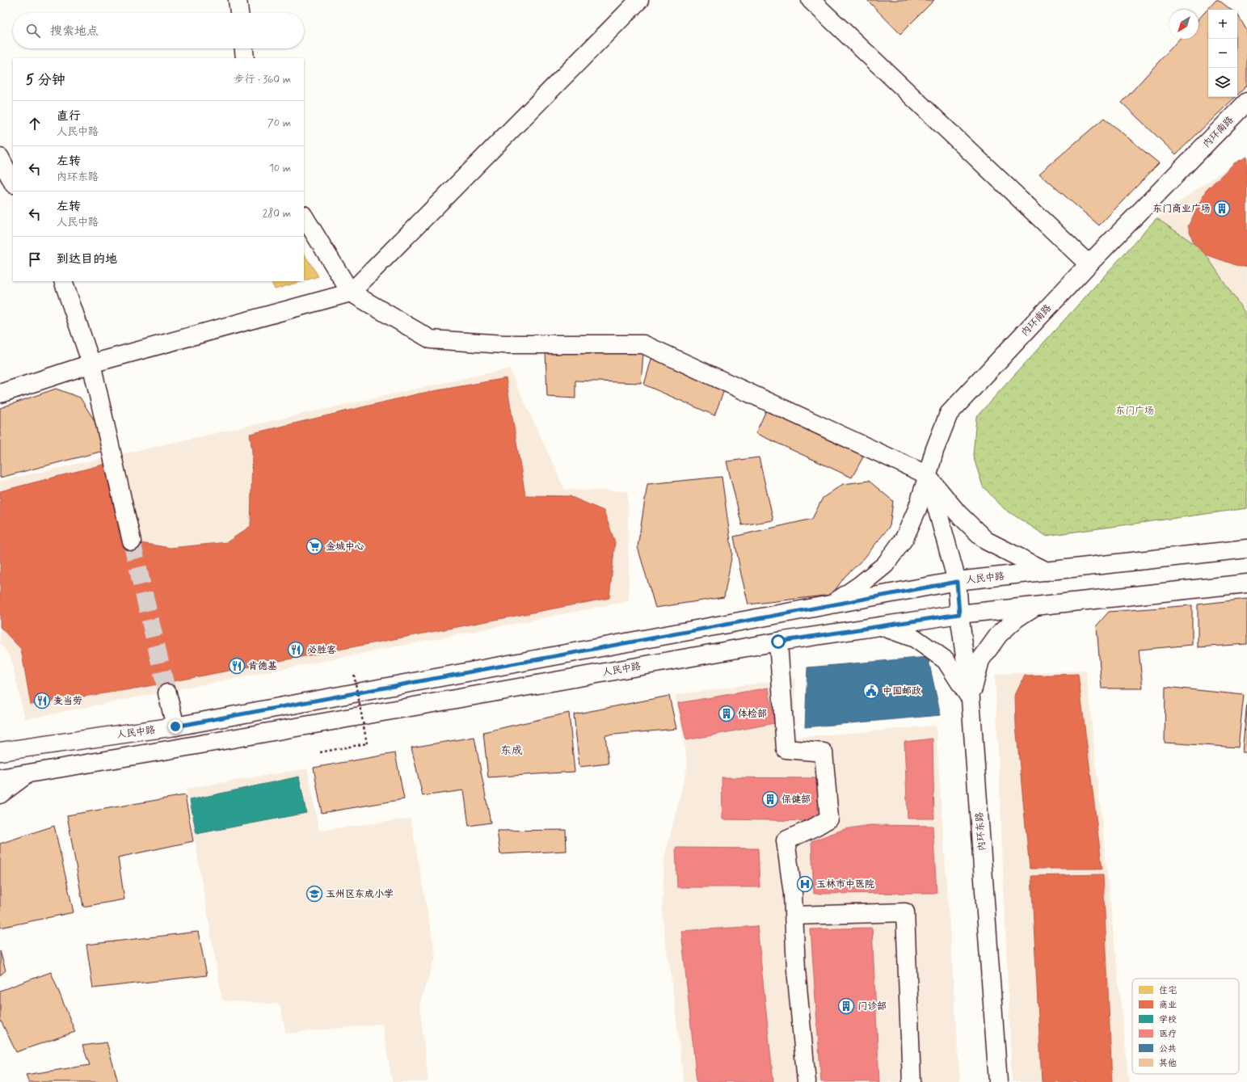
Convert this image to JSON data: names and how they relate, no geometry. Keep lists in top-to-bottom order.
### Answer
{
  "streets": {
    "main road": ["内环南路", "人民中路", "内环东路"]
  },
  "crossings": [
    ["内环南路", "人民中路"],
    ["人民中路", "内环东路"]
  ],
  "districts": ["东成"],
  "parks": ["东门广场"],
  "places": {
    "building": [
      "东门商业广场",
      "体检部",
      "保健部",
      "门诊部"
    ],
    "supermarket": ["金城中心"],
    "restaurant": ["必胜客", "肯德基", "麦当劳"],
    "public building": ["中国邮政"],
    "hospital": ["玉林市中医院"],
    "school or university": ["玉州区东成小学"]
  },
  "legend": [
    "住宅",
    "商业",
    "学校",
    "医疗",
    "公共",
    "其他"
  ],
  "north": "bottom left",
  "page": {
    "map_buttons": ["+", "−"],
    "search": "搜索地点",
    "heading": ["5 分钟", "步行 · 360 m"],
    "list": [
      ["直行", "人民中路", "70 m"],
      ["左转", "内环东路", "10 m"],
      ["左转", "人民中路", "280 m"],
      "到达目的地"
    ]
  }
}
